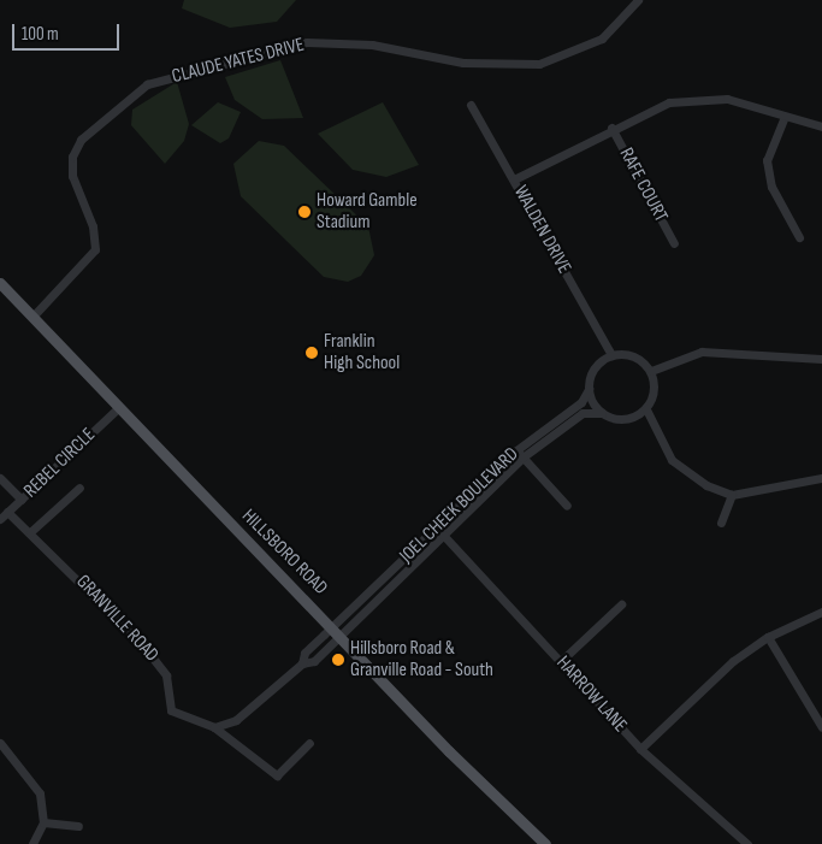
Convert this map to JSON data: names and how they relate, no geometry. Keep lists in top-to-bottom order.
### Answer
{
  "streets": {
    "main road": ["HILLSBORO ROAD"],
    "street": [
      "CLAUDE YATES DRIVE",
      "RAFE COURT",
      "WALDEN DRIVE",
      "REBEL CIRCLE",
      "JOEL CHEEK BOULEVARD",
      "GRANVILLE ROAD",
      "HARROW LANE"
    ]
  },
  "crossings": [
    ["CLAUDE YATES DRIVE", "HILLSBORO ROAD"],
    ["WALDEN DRIVE", "JOEL CHEEK BOULEVARD"],
    ["REBEL CIRCLE", "HILLSBORO ROAD"],
    ["REBEL CIRCLE", "GRANVILLE ROAD"],
    ["JOEL CHEEK BOULEVARD", "HILLSBORO ROAD"],
    ["JOEL CHEEK BOULEVARD", "HARROW LANE"]
  ],
  "places": ["Howard Gamble Stadium", "Franklin High School", "Hillsboro Road & Granville Road - South"],
  "scale_bar": "100 m"
}
